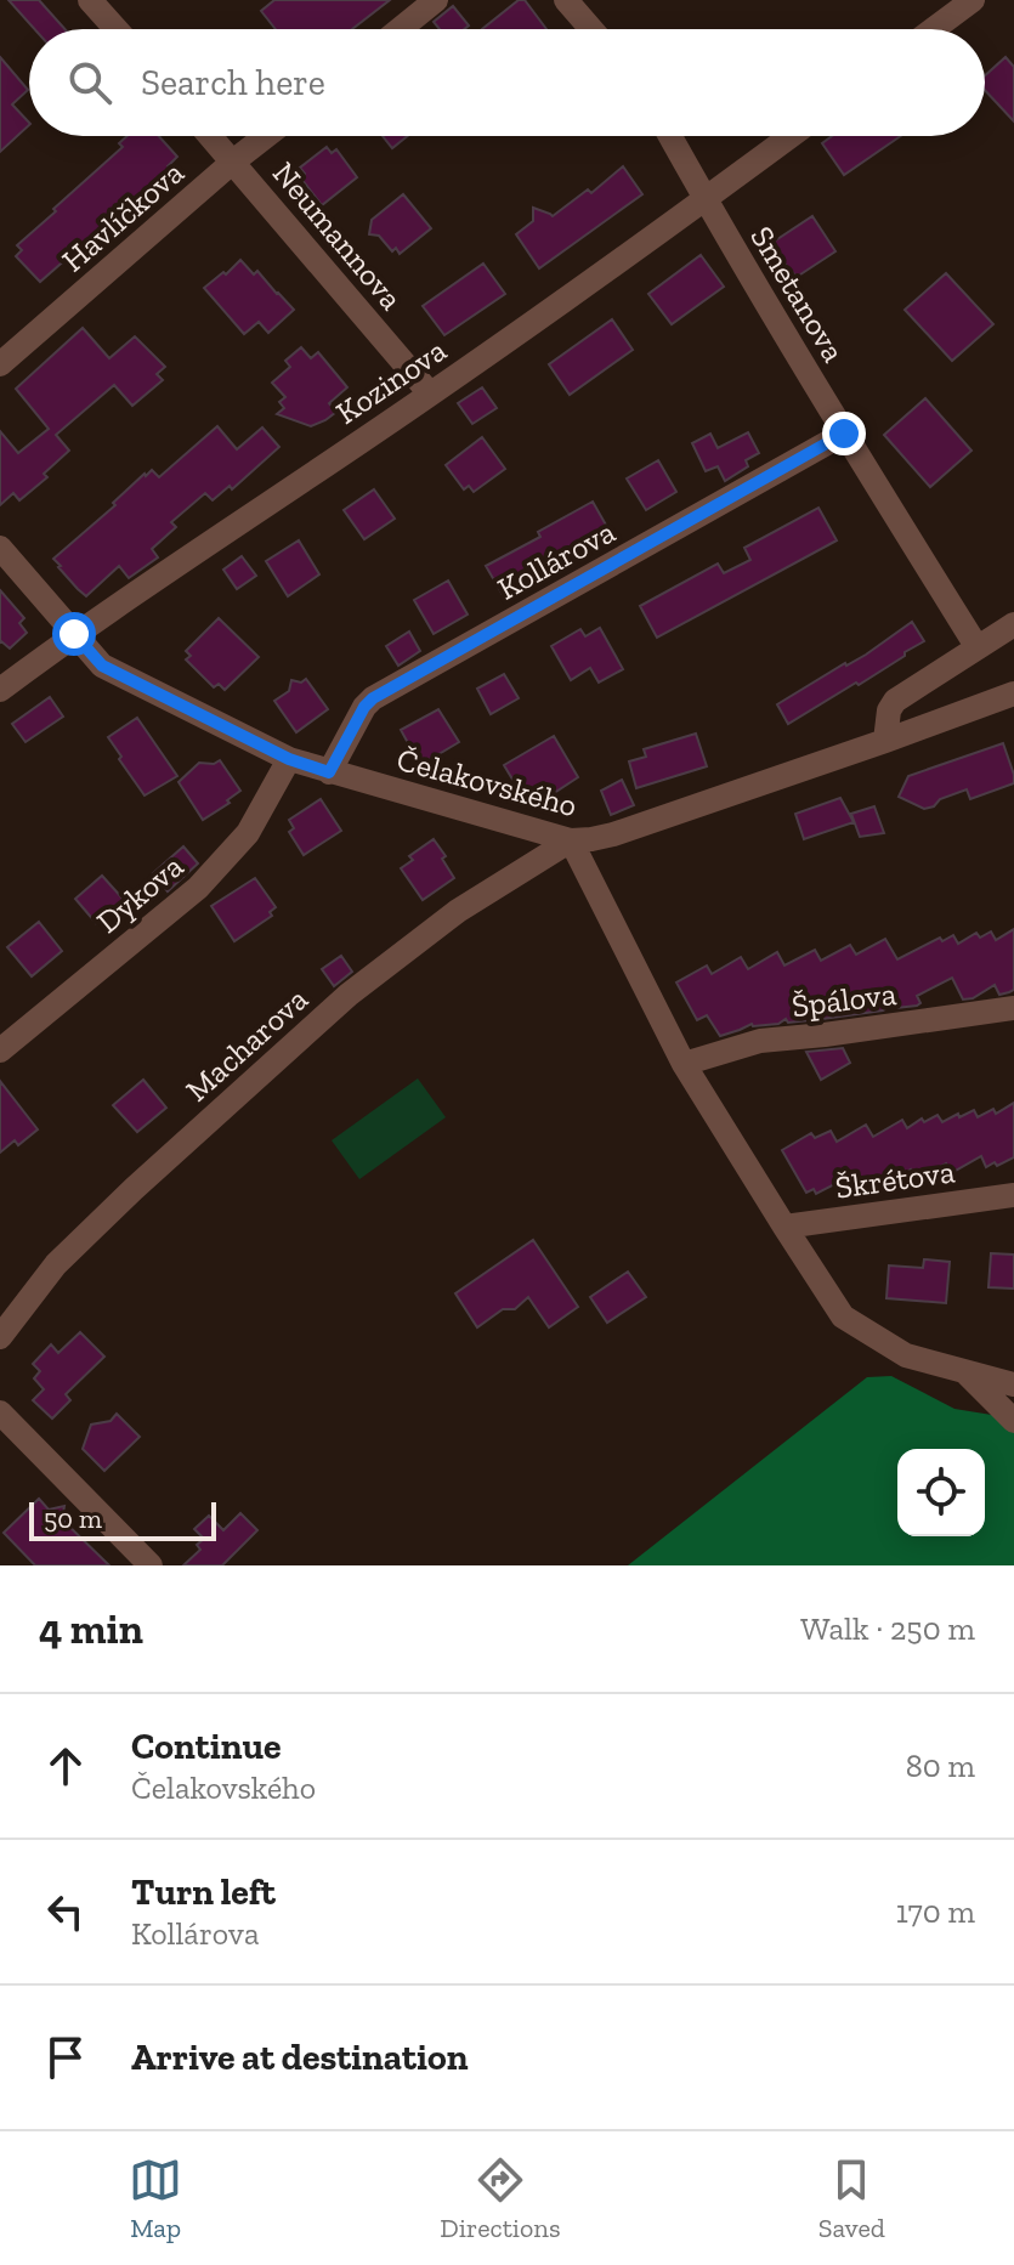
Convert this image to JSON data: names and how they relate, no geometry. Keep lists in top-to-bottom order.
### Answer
{
  "streets": {
    "street": [
      "Havlíčkova",
      "Neumannova",
      "Smetanova",
      "Kozinova",
      "Kollárova",
      "Čelakovského",
      "Dykova",
      "Špálova",
      "Macharova",
      "Škrétova"
    ]
  },
  "crossings": [
    ["Havlíčkova", "Neumannova"],
    ["Neumannova", "Kozinova"],
    ["Smetanova", "Kozinova"],
    ["Smetanova", "Kollárova"],
    ["Kozinova", "Čelakovského"],
    ["Kollárova", "Čelakovského"],
    ["Čelakovského", "Dykova"],
    ["Čelakovského", "Macharova"]
  ],
  "scale_bar": "50 m",
  "page": {
    "search": "Search here",
    "scale": "50 m",
    "heading": ["4 min", "Walk · 250 m"],
    "list": [
      ["Continue", "Čelakovského", "80 m"],
      ["Turn left", "Kollárova", "170 m"],
      "Arrive at destination"
    ],
    "nav": ["Map", "Directions", "Saved"]
  }
}
